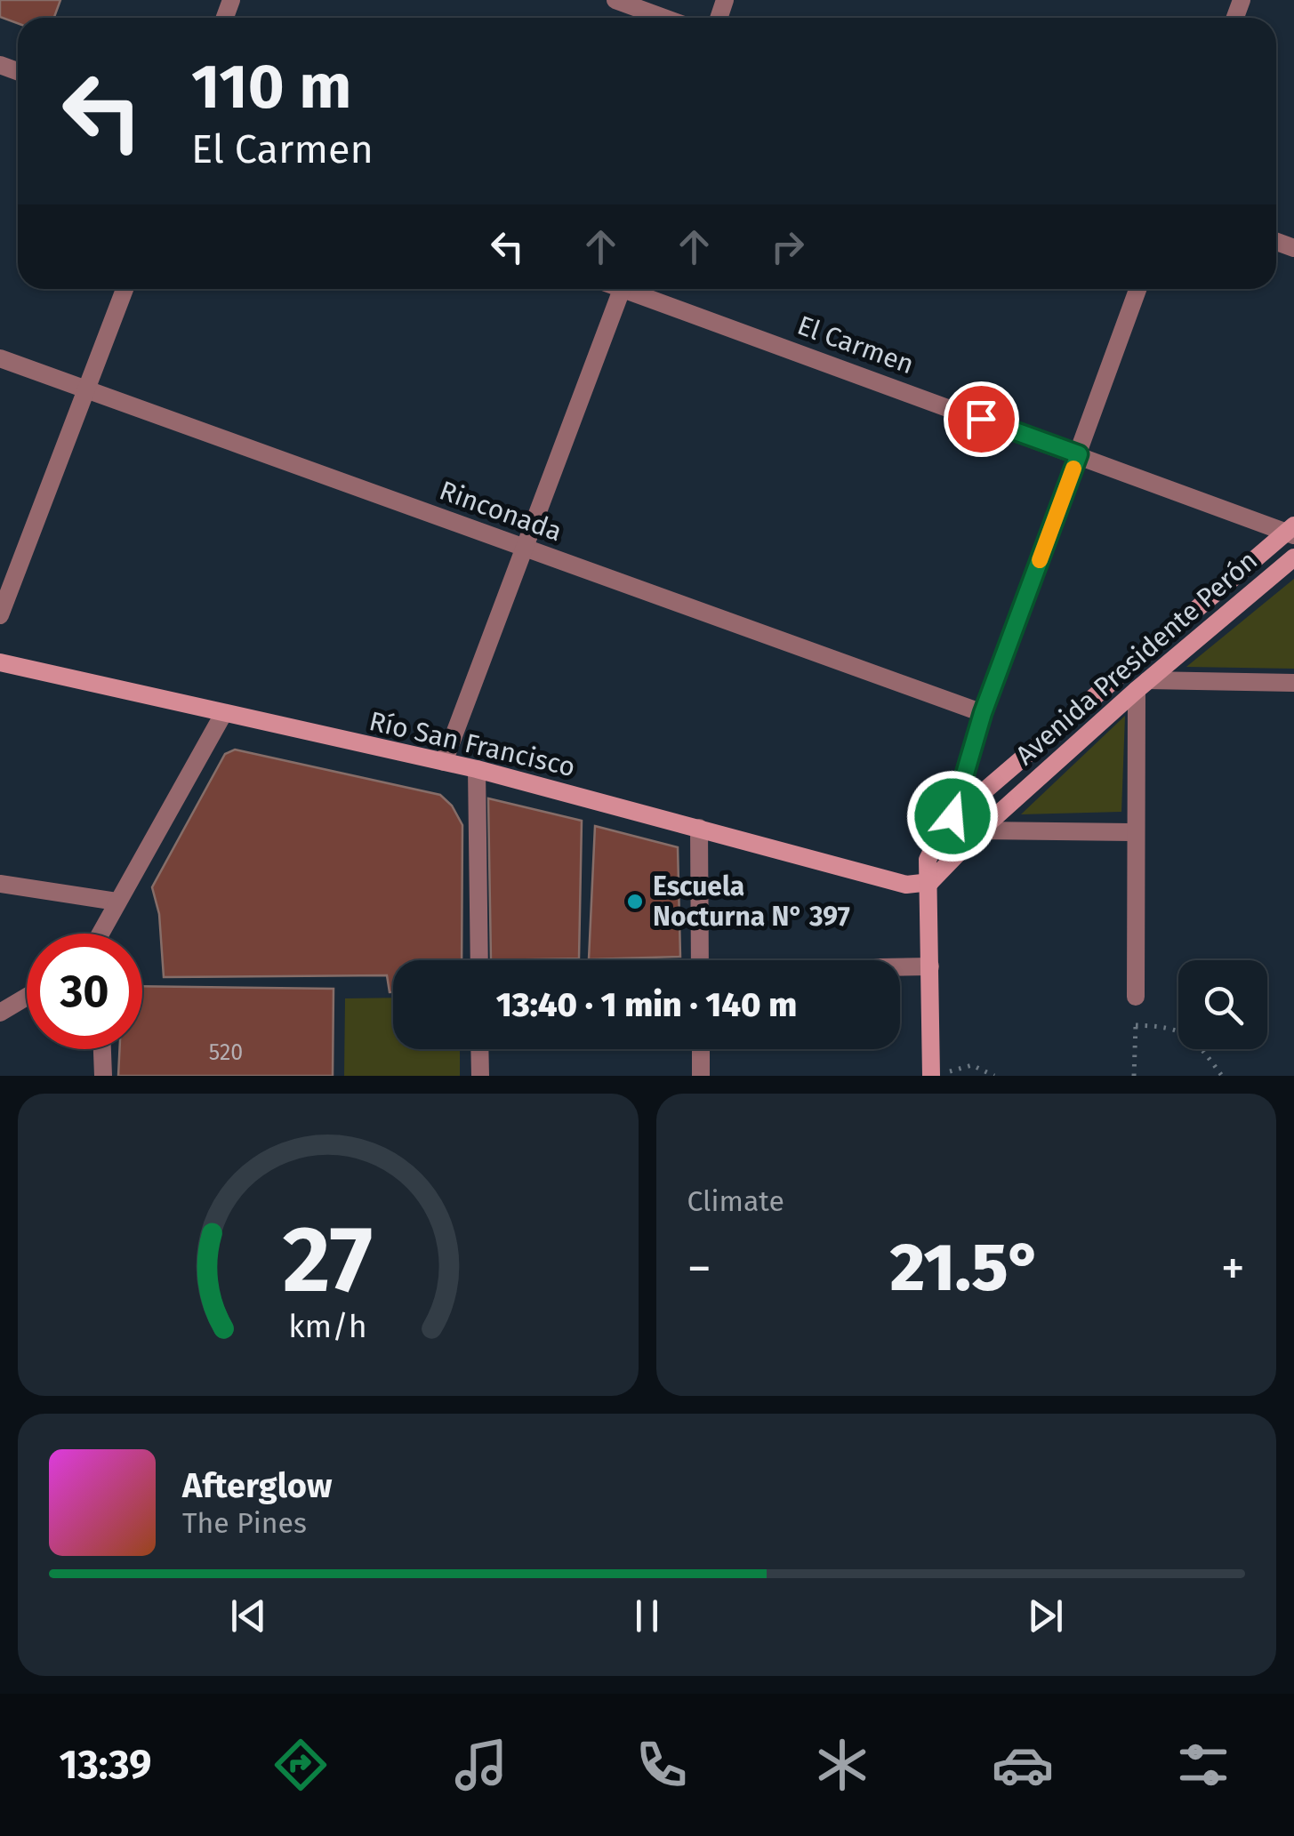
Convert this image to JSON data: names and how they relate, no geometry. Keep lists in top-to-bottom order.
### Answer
{
  "streets": {
    "main road": ["Avenida Presidente Perón", "Río San Francisco"],
    "street": ["El Carmen", "Rinconada"]
  },
  "crossings": [
    ["El Carmen", "Avenida Presidente Perón"],
    ["Avenida Presidente Perón", "Río San Francisco"]
  ],
  "places": ["Escuela Nocturna N° 397"],
  "house_numbers": ["520"],
  "page": {
    "turn": ["110 m", "El Carmen"],
    "limit": "30",
    "trip": "13:40 · 1 min · 140 m",
    "tile": "Climate",
    "heat": ["−", "21.5°", "+"],
    "song": ["Afterglow", "The Pines"],
    "tabs": "13:39",
    "gauge": ["27", "km/h"]
  }
}
